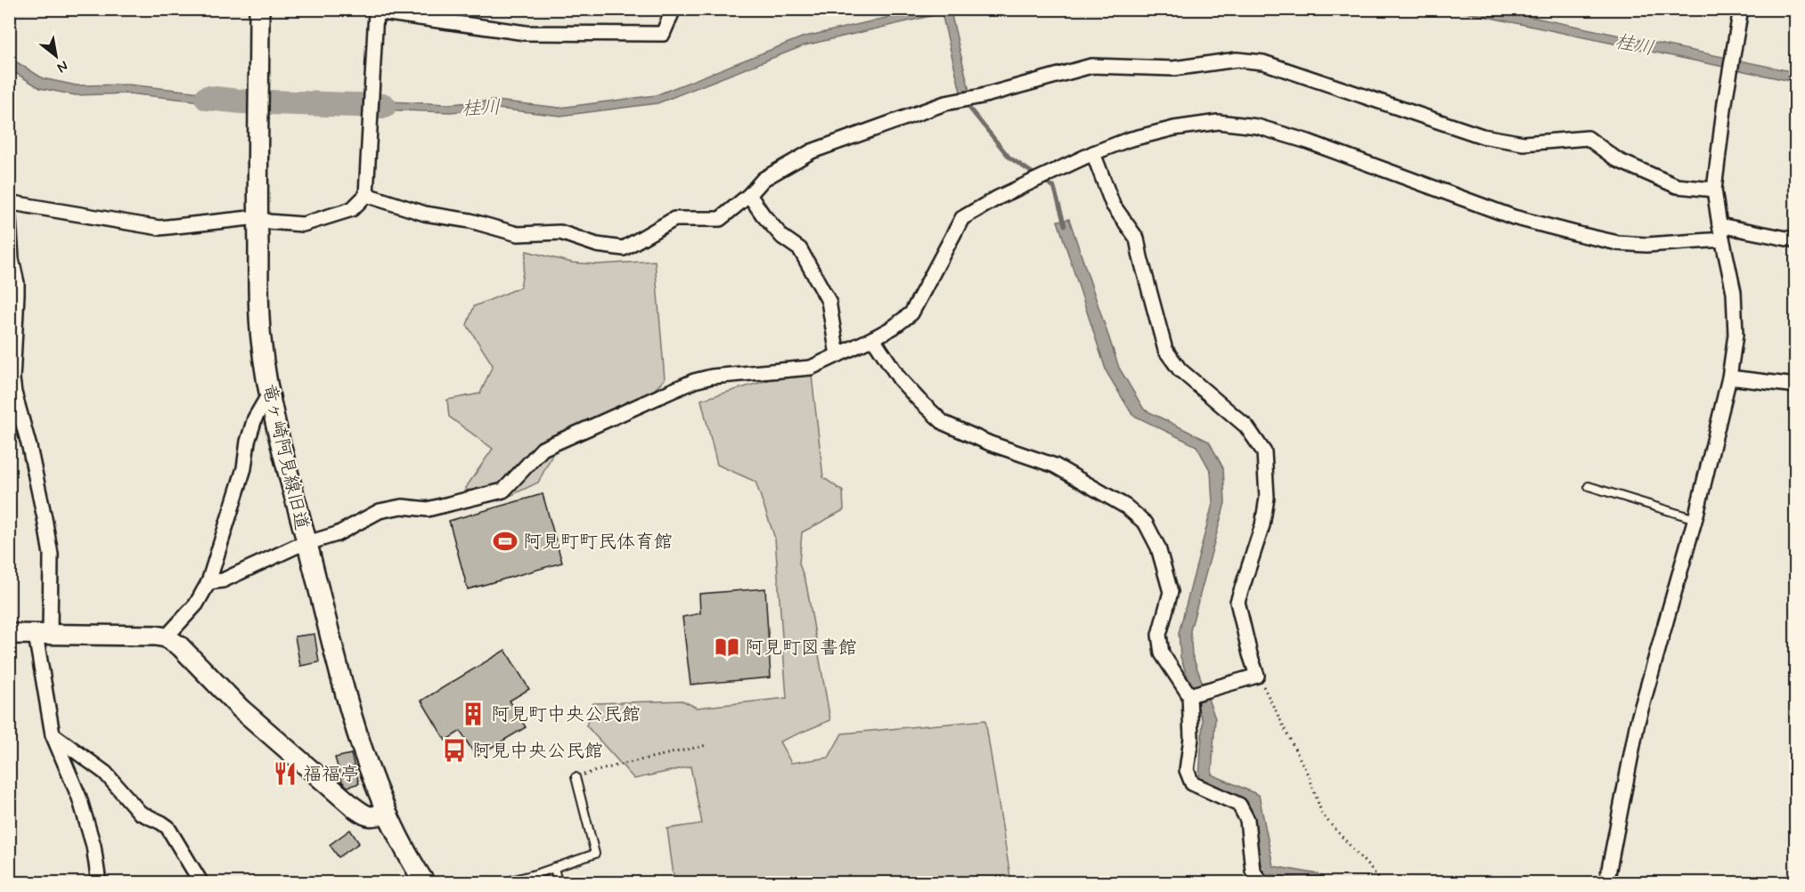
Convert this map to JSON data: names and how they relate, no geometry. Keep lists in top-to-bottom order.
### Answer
{
  "streets": {
    "street": ["竜ヶ崎阿見線旧道"]
  },
  "water": ["桂川"],
  "places": {
    "sports": ["阿見町町民体育館"],
    "library": ["阿見町図書館"],
    "building": ["阿見町中央公民館"],
    "bus stop": ["阿見中央公民館"],
    "restaurant": ["福福亭"]
  },
  "north": "bottom right"
}
